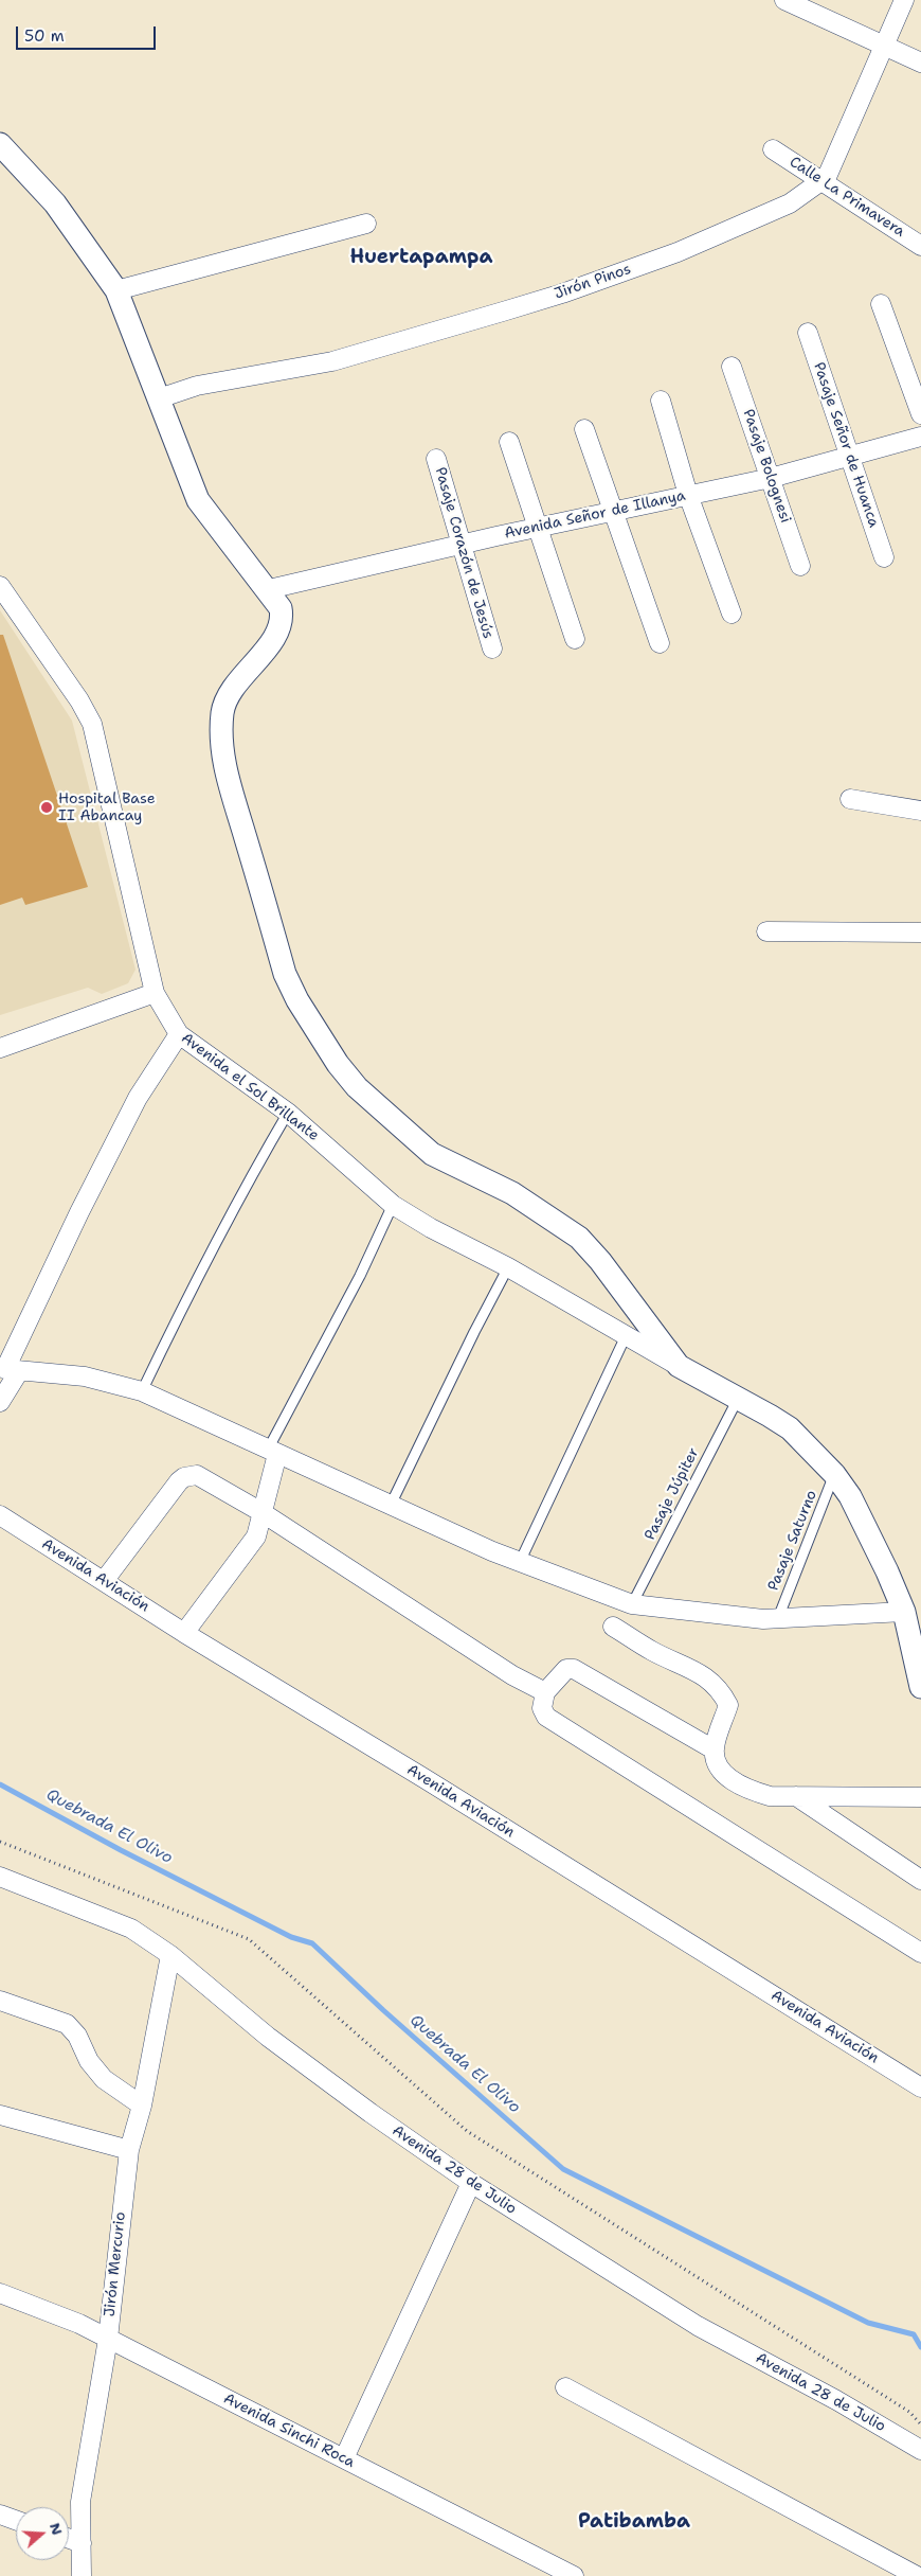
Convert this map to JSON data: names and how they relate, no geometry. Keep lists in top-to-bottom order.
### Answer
{
  "streets": {
    "street": [
      "Calle La Primavera",
      "Jirón Pinos",
      "Pasaje Señor de Huanca",
      "Pasaje Bolognesi",
      "Avenida Señor de Illanya",
      "Pasaje Corazón de Jesús",
      "Avenida el Sol Brillante",
      "Avenida Aviación",
      "Avenida 28 de Julio",
      "Jirón Mercurio",
      "Avenida Sinchi Roca"
    ],
    "lane": ["Pasaje Júpiter", "Pasaje Saturno"]
  },
  "crossings": [
    ["Calle La Primavera", "Jirón Pinos"],
    ["Pasaje Señor de Huanca", "Avenida Señor de Illanya"],
    ["Pasaje Bolognesi", "Avenida Señor de Illanya"],
    ["Avenida Señor de Illanya", "Pasaje Corazón de Jesús"],
    ["Avenida 28 de Julio", "Jirón Mercurio"],
    ["Jirón Mercurio", "Avenida Sinchi Roca"]
  ],
  "districts": ["Huertapampa", "Patibamba"],
  "water": ["Quebrada El Olivo"],
  "places": ["Hospital Base II Abancay"],
  "scale_bar": "50 m",
  "north": "right"
}
